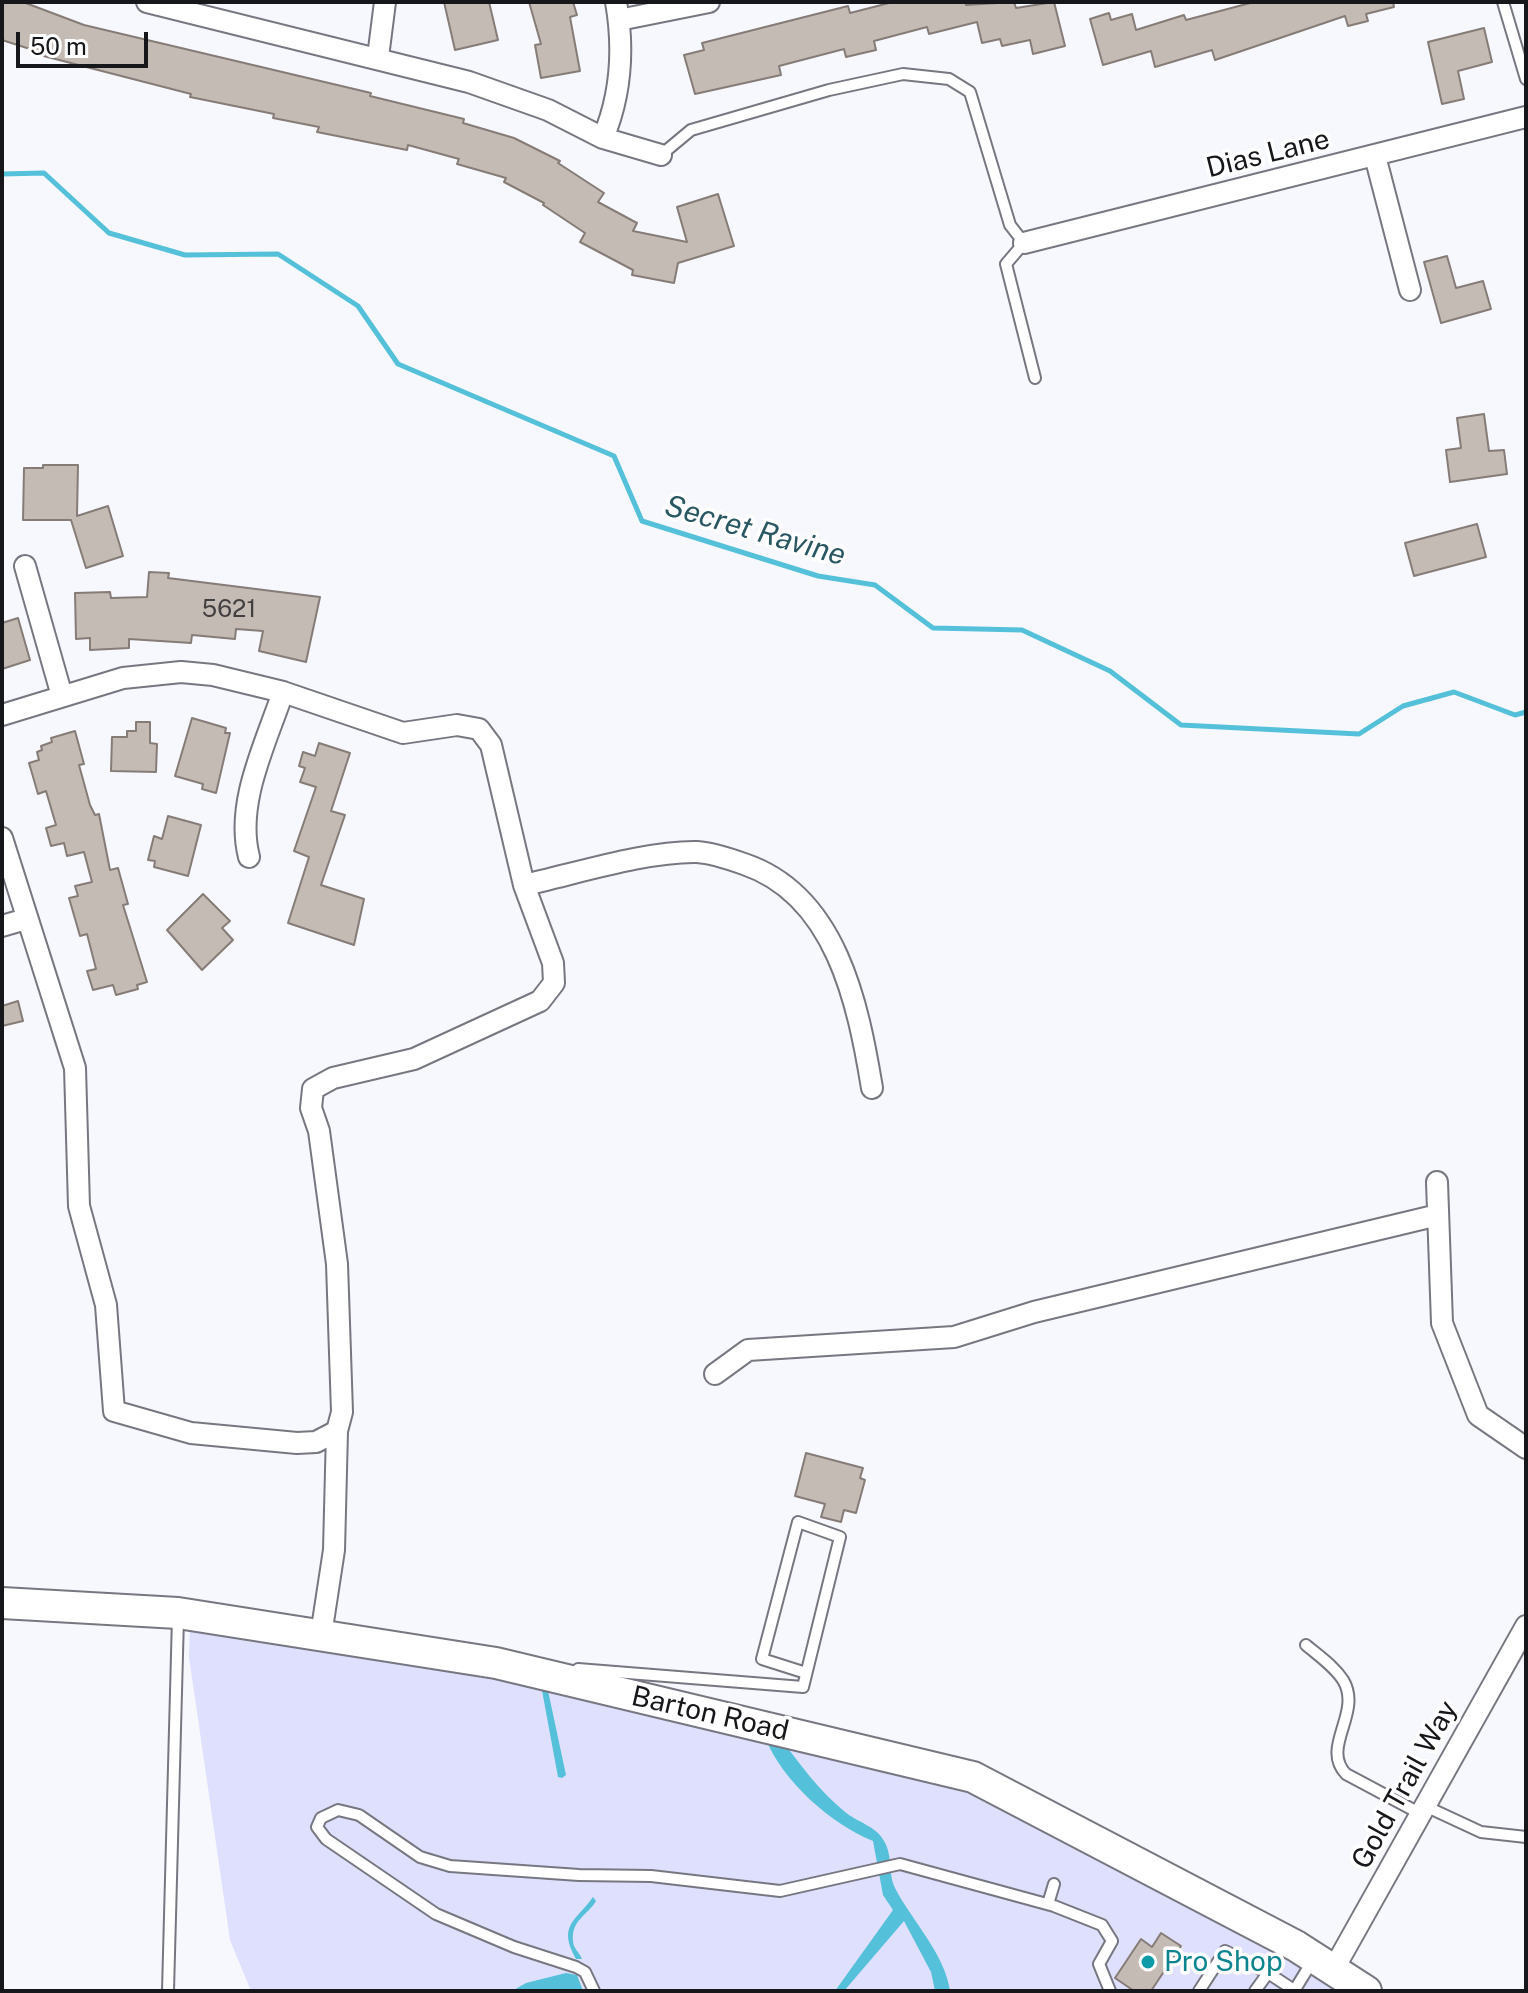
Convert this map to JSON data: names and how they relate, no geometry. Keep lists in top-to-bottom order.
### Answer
{
  "streets": {
    "street": ["Dias Lane", "Barton Road", "Gold Trail Way"]
  },
  "crossings": [
    ["Barton Road", "Gold Trail Way"]
  ],
  "water": ["Secret Ravine"],
  "places": ["Pro Shop"],
  "house_numbers": ["5621"],
  "scale_bar": "50 m"
}
